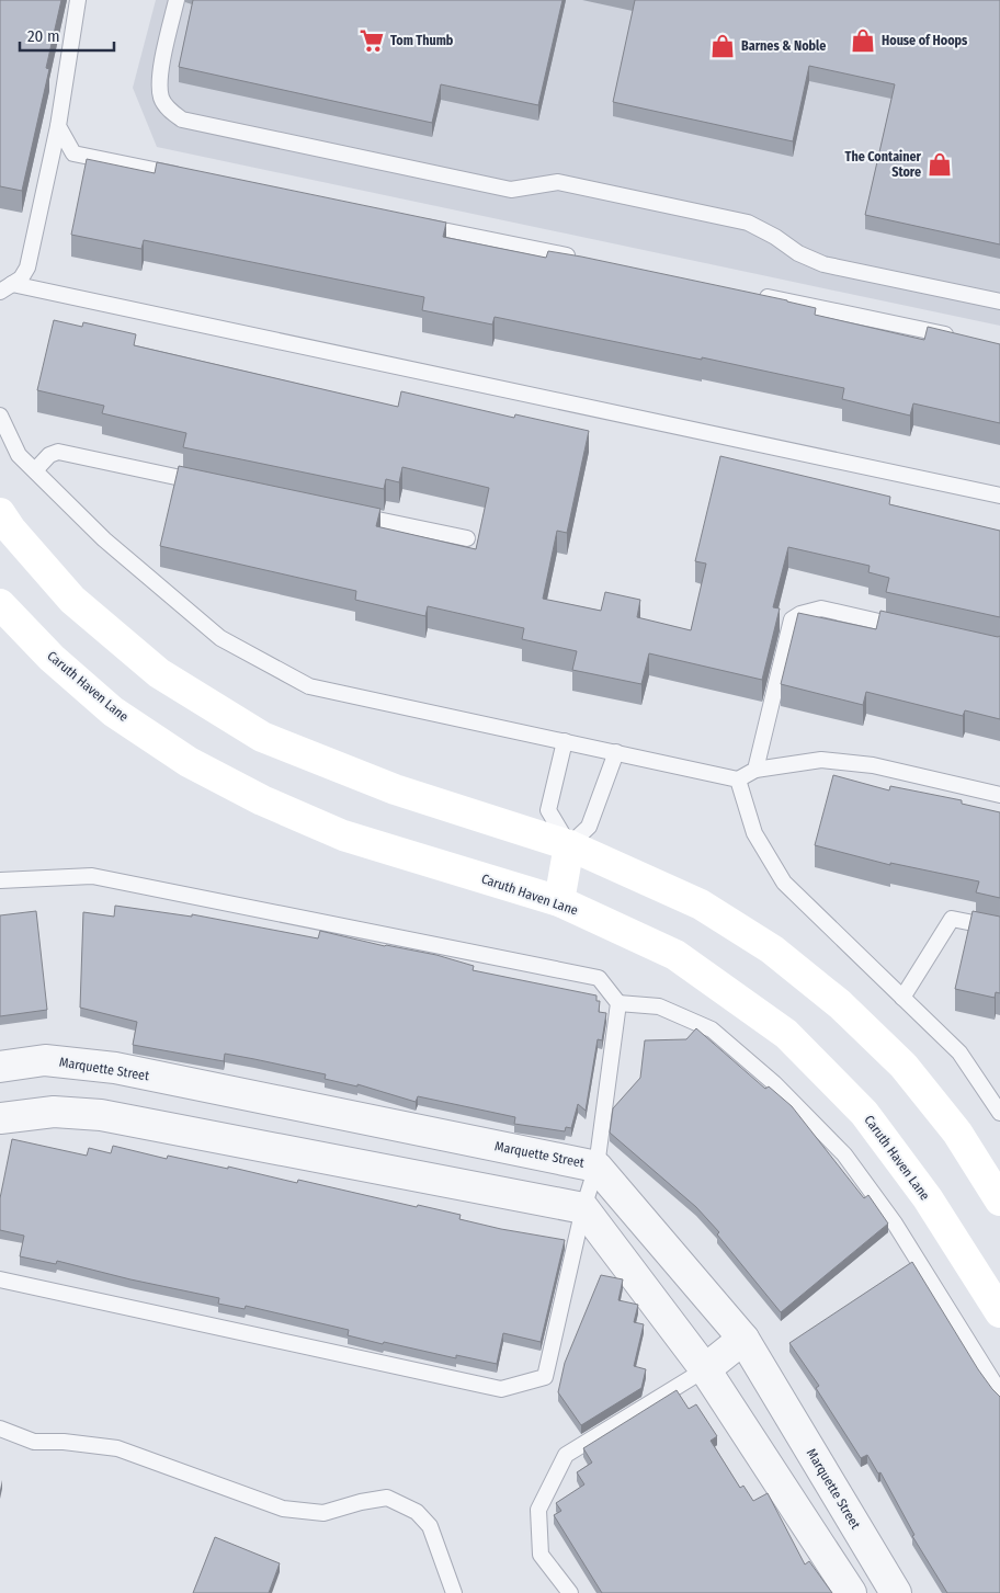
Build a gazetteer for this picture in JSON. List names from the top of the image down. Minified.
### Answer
{"streets":{"main road":["Caruth Haven Lane"],"street":["Marquette Street"]},"places":{"supermarket":["Tom Thumb"],"shop":["House of Hoops","Barnes & Noble","The Container Store"]},"scale_bar":"20 m"}
